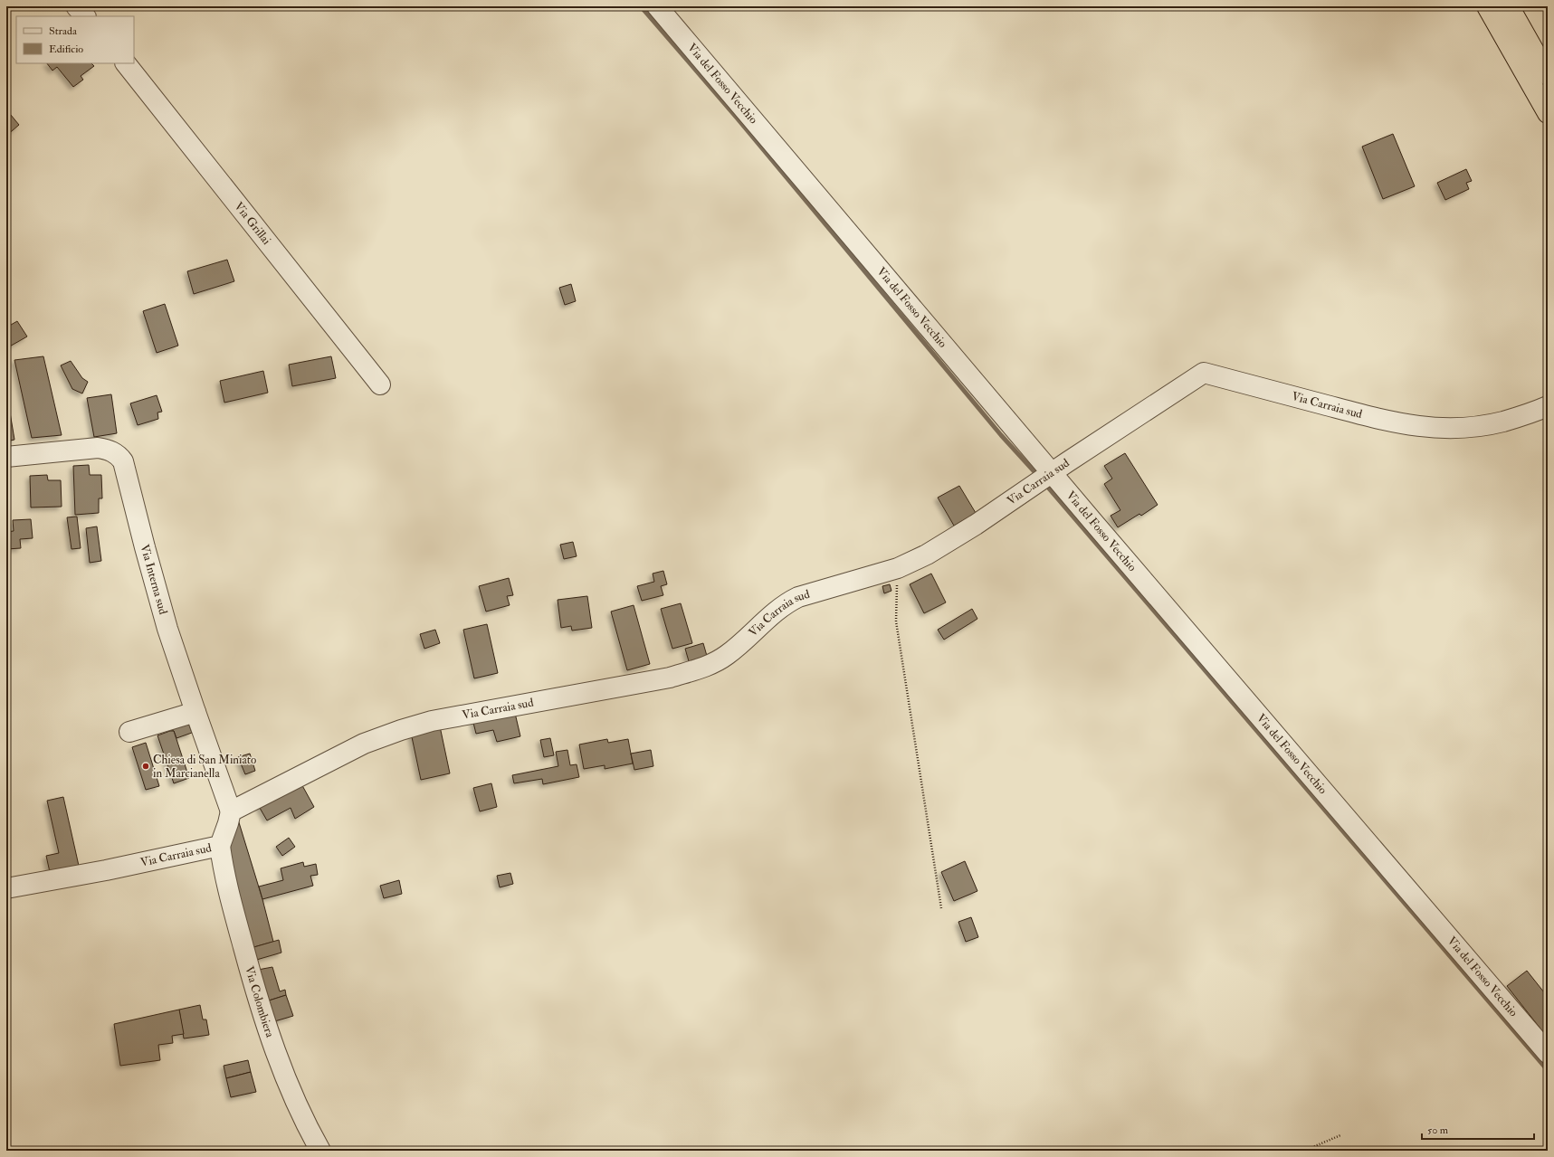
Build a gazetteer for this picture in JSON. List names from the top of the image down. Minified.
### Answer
{"streets":{"street":["Via del Fosso Vecchio","Via Grillai","Via Carraia sud","Via Interna sud","Via Colombiera"]},"crossings":[["Via del Fosso Vecchio","Via Carraia sud"],["Via Carraia sud","Via Interna sud"],["Via Carraia sud","Via Colombiera"]],"places":["Chiesa di San Miniato in Marcianella"],"legend":["Strada","Edificio"],"scale_bar":"50 m"}
